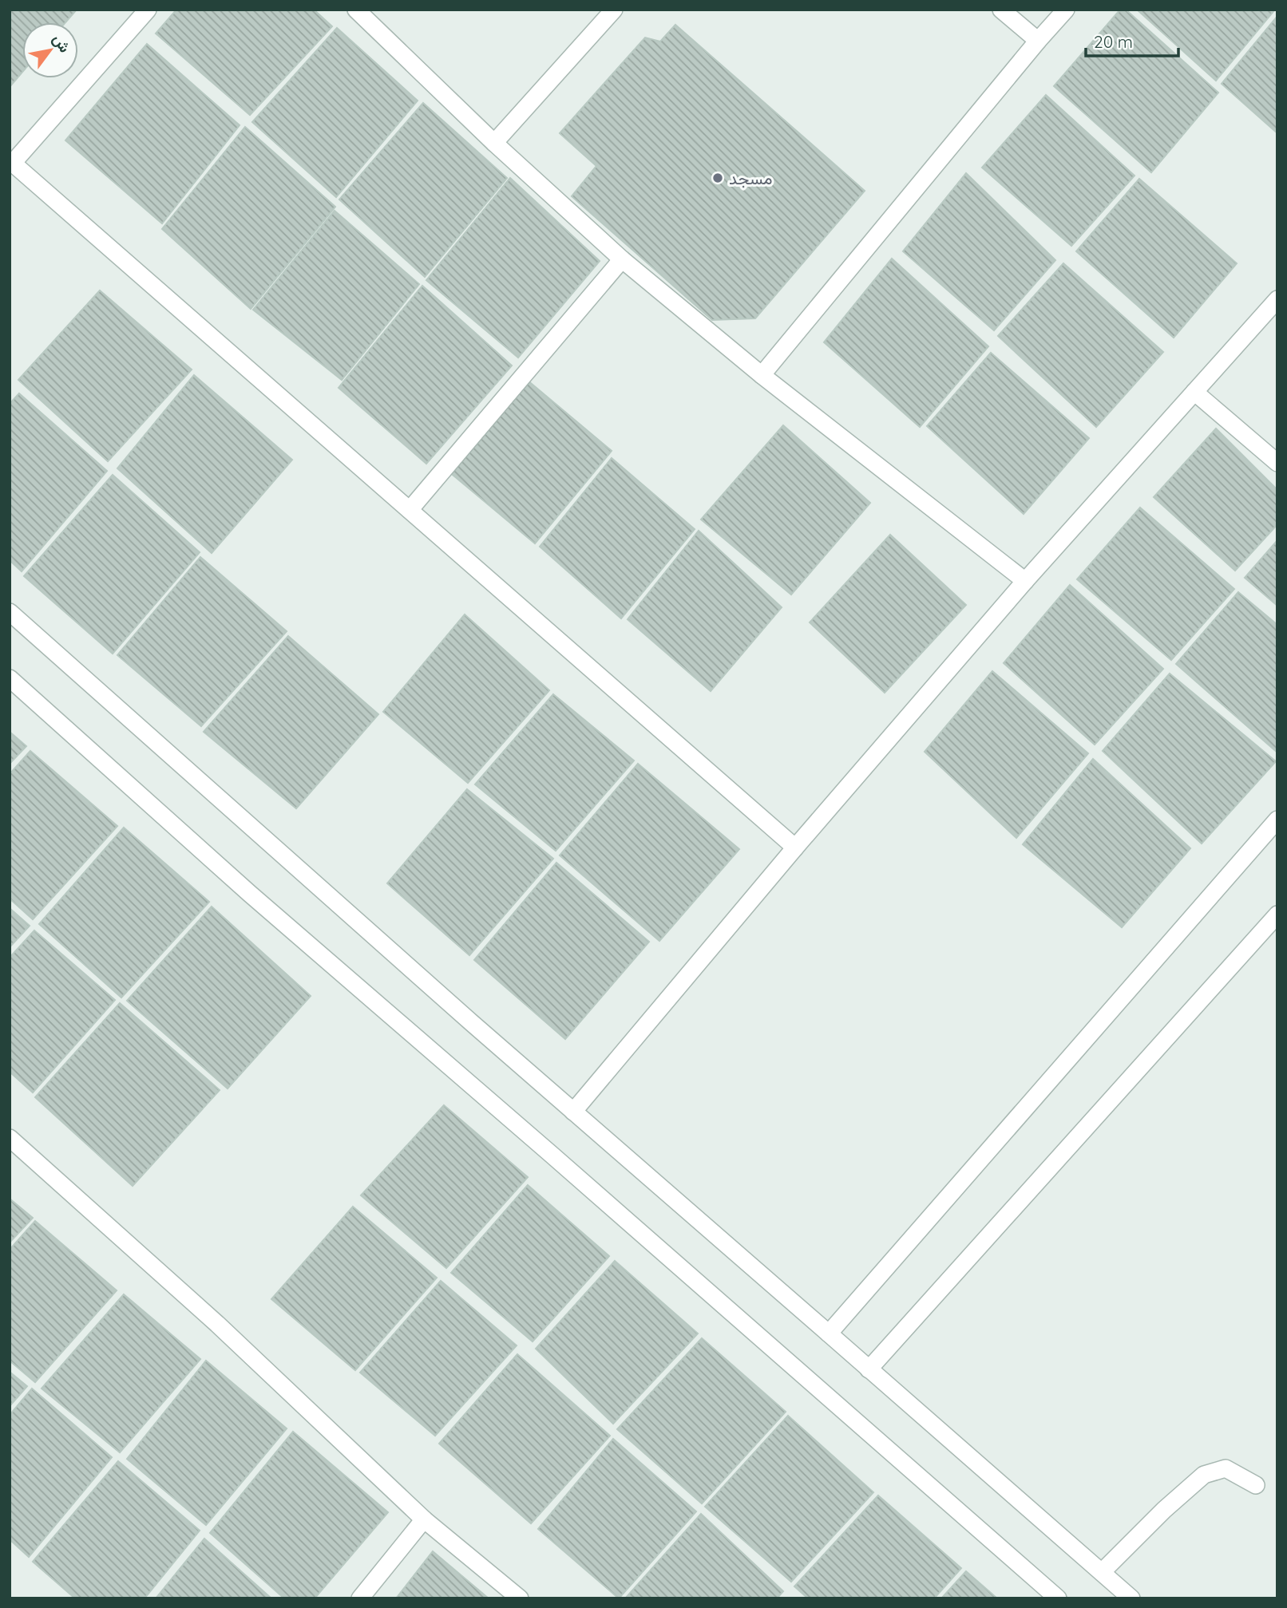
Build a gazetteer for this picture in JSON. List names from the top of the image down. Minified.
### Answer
{"places":["مسجد"],"scale_bar":"20 m","north":"top right"}
